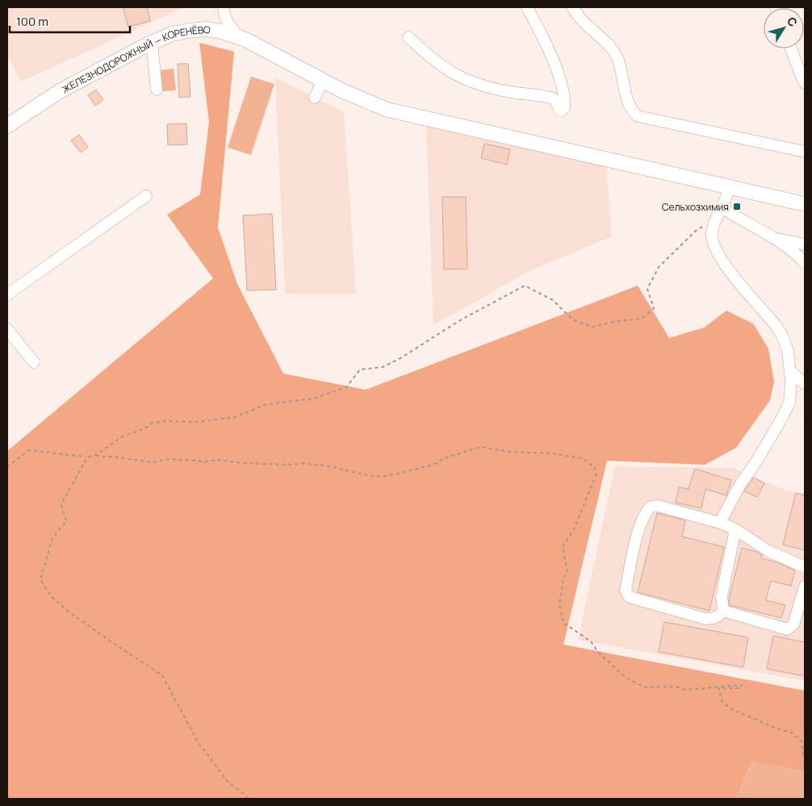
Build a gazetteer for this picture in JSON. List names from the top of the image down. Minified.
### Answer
{"streets":{"main road":["ЖЕЛЕЗНОДОРОЖНЫЙ — КОРЕНЁВО"]},"places":{"transit":["Сельхозхимия"]},"scale_bar":"100 m","north":"top right"}
